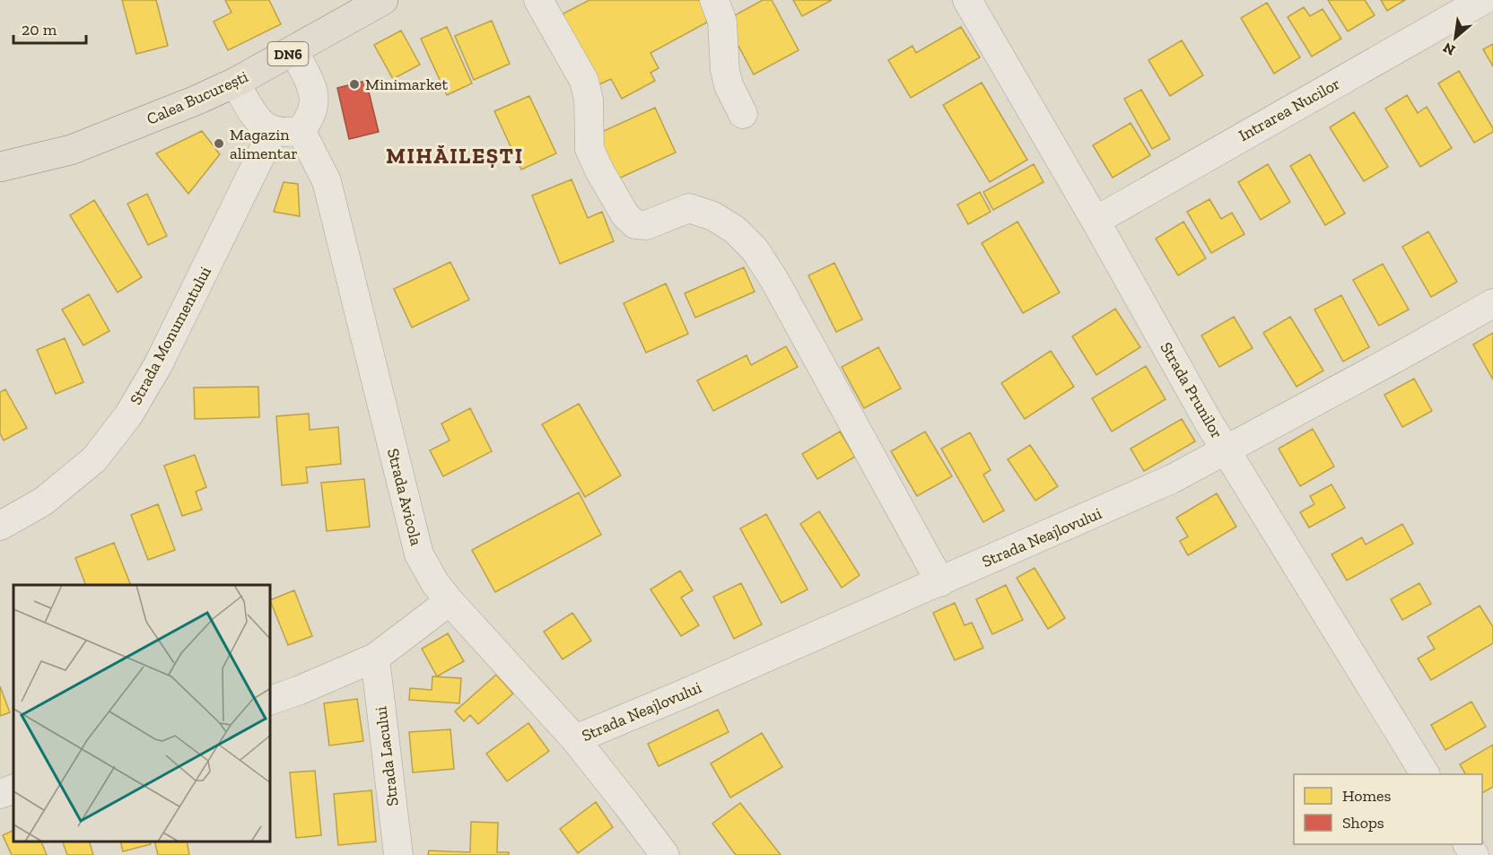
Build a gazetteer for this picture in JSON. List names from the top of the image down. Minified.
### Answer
{"streets":{"main road":["DN6","Calea București"],"street":["Intrarea Nucilor","Strada Monumentului","Strada Prunilor","Strada Avicola","Strada Neajlovului","Strada Lacului"]},"crossings":[["Intrarea Nucilor","Strada Prunilor"],["Strada Prunilor","Strada Neajlovului"],["Strada Avicola","Strada Neajlovului"]],"districts":["MIHĂILEȘTI"],"places":["Minimarket","Magazin alimentar"],"legend":["Homes","Shops"],"scale_bar":"20 m","north":"bottom left"}
